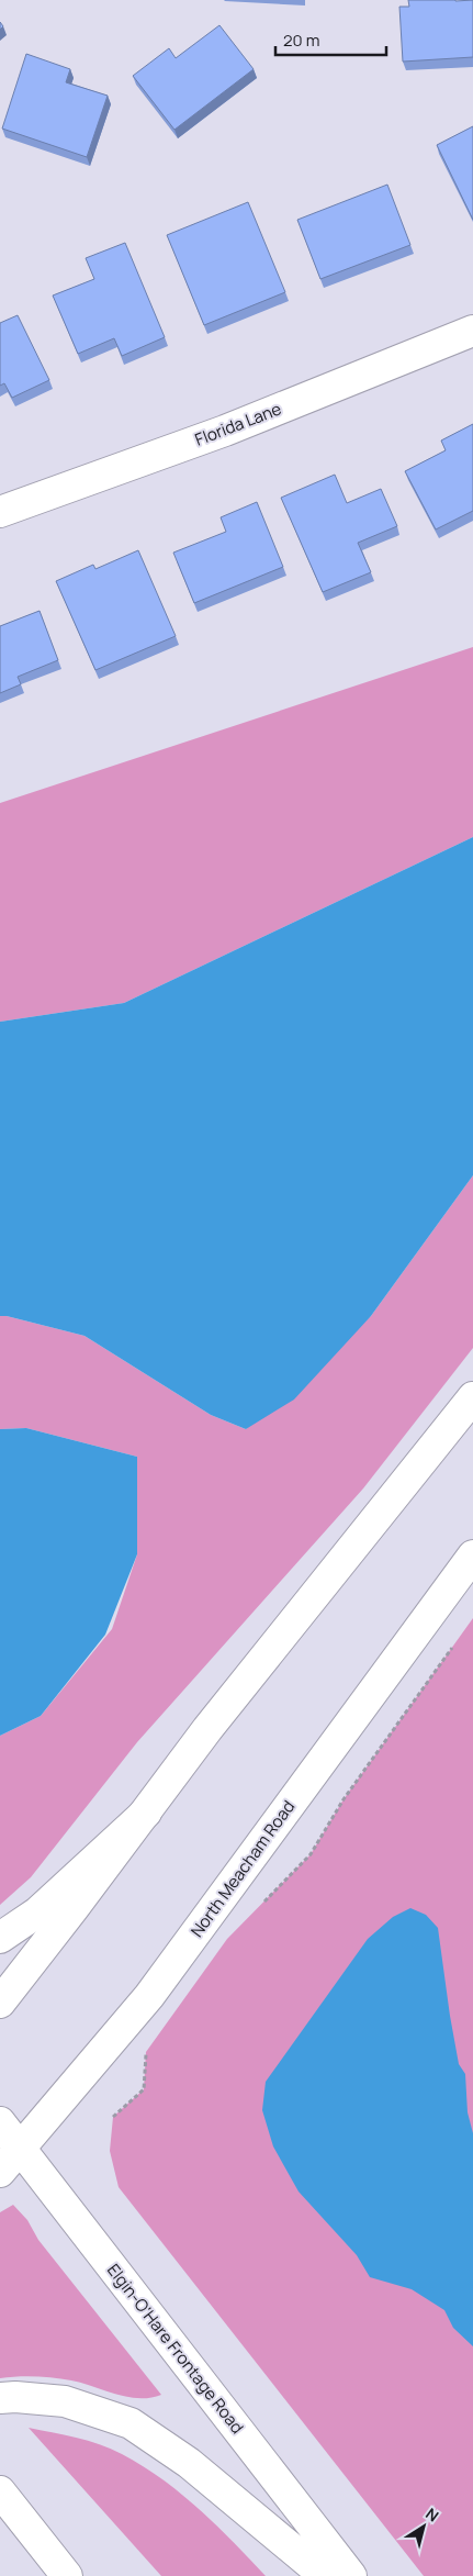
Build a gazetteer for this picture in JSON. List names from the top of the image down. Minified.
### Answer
{"streets":{"main road":["Florida Lane","North Meacham Road","Elgin-O'Hare Frontage Road"]},"crossings":[["North Meacham Road","Elgin-O'Hare Frontage Road"]],"scale_bar":"20 m","north":"top right"}
